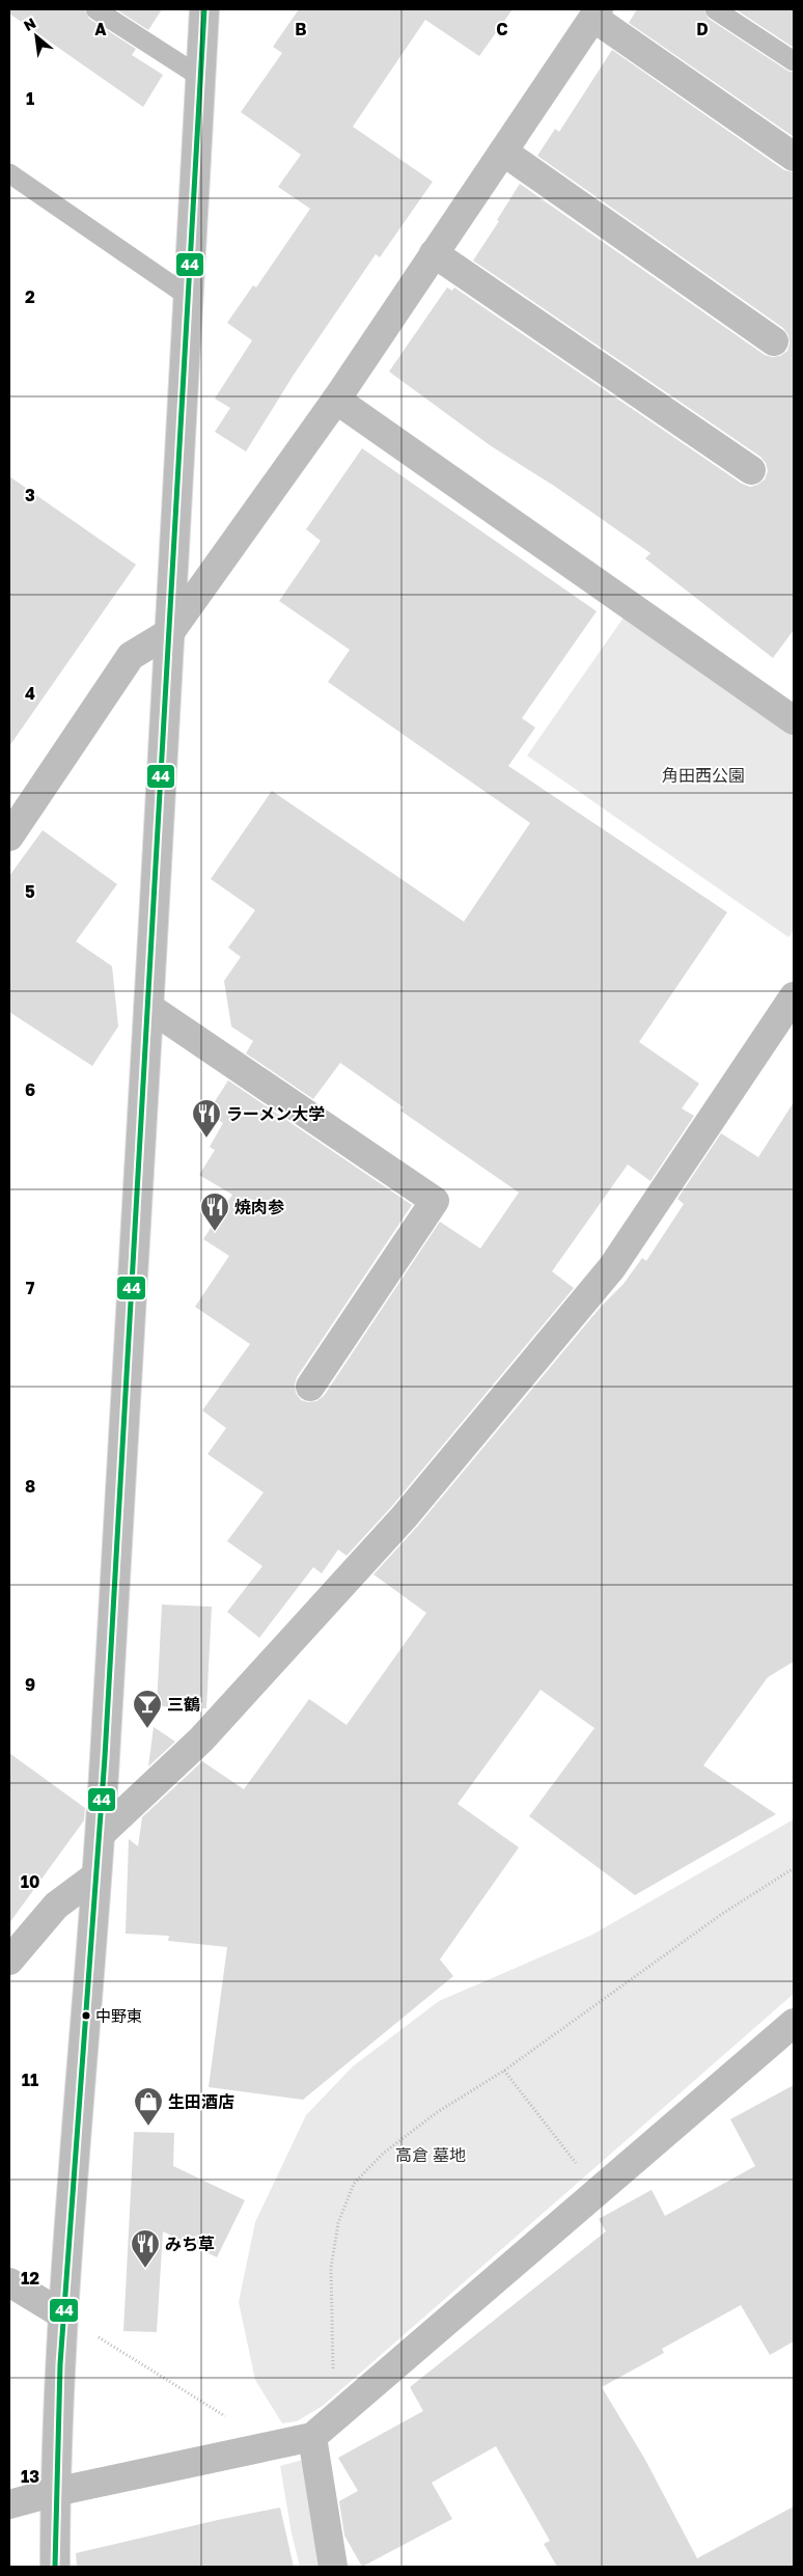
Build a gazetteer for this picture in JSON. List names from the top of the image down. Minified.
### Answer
{"parks":["角田西公園","高倉 墓地"],"places":{"restaurant":["ラーメン大学","焼肉参","みち草"],"bar":["三鶴"],"other":["中野東"],"shop":["生田酒店"]},"lines":["transit line 44"],"north":"top left","grid":{"columns":["A","B","C","D"],"rows":["1","2","3","4","5","6","7","8","9","10","11","12","13"]}}
